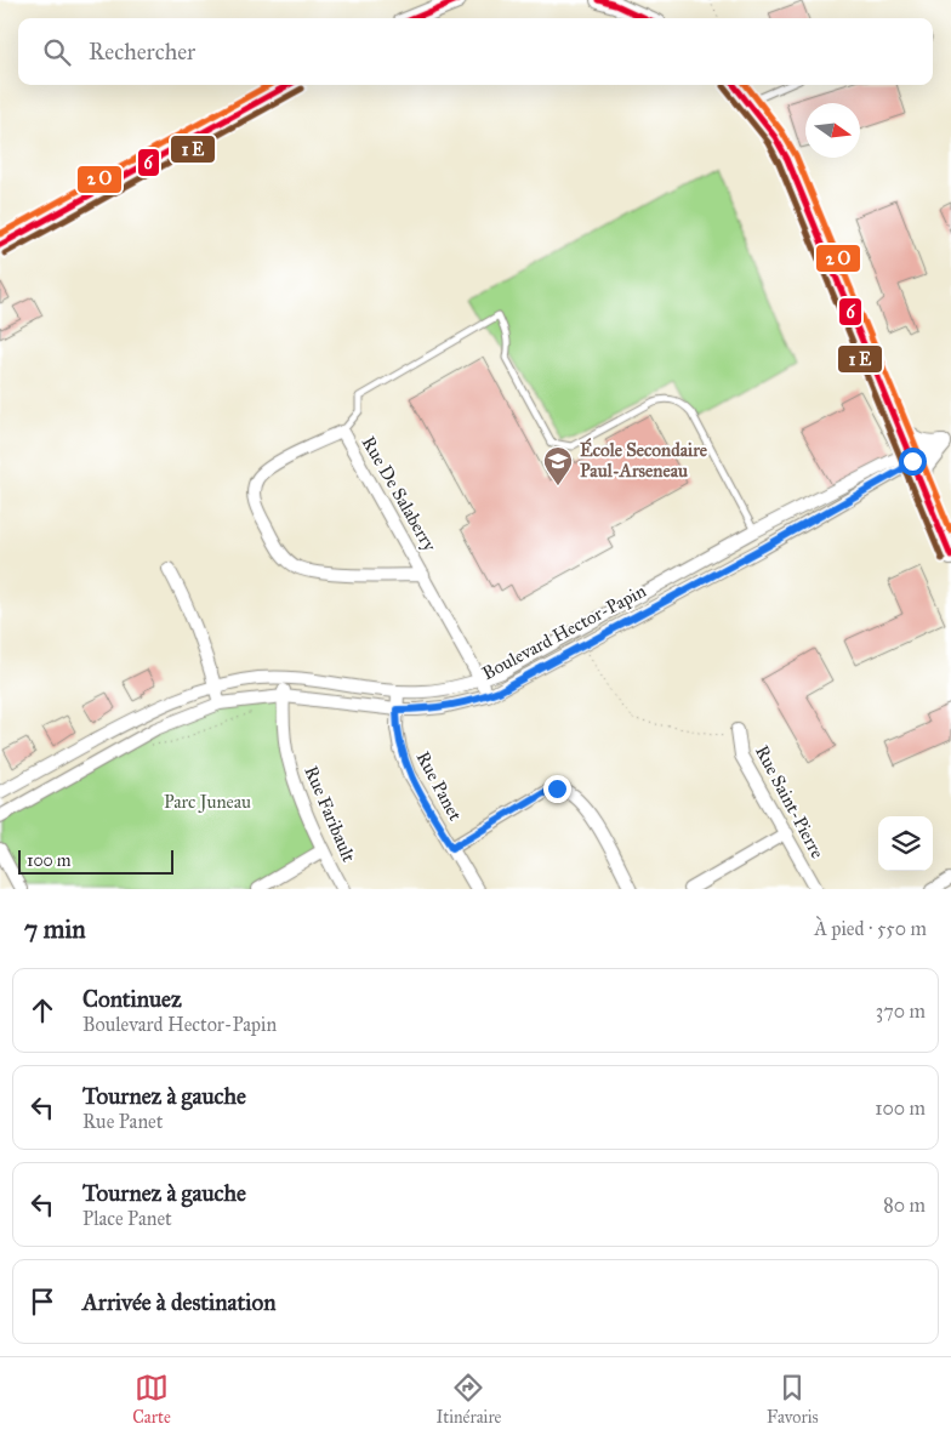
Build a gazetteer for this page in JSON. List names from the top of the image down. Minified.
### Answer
{"streets":{"main road":["Boulevard Hector-Papin"],"street":["Rue De Salaberry","Rue Panet","Rue Saint-Pierre","Rue Faribault"]},"crossings":[["Rue De Salaberry","Boulevard Hector-Papin"],["Boulevard Hector-Papin","Rue Panet"],["Boulevard Hector-Papin","Rue Faribault"]],"parks":["Parc Juneau"],"places":{"school or university":["École Secondaire Paul-Arseneau"]},"lines":["transit line 6"],"scale_bar":"100 m","north":"right","page":{"search":"Rechercher","scale":"100 m","heading":["7 min","À pied · 550 m"],"list":[["Continuez","Boulevard Hector-Papin","370 m"],["Tournez à gauche","Rue Panet","100 m"],["Tournez à gauche","Place Panet","80 m"],"Arrivée à destination"],"nav":["Carte","Itinéraire","Favoris"]}}
